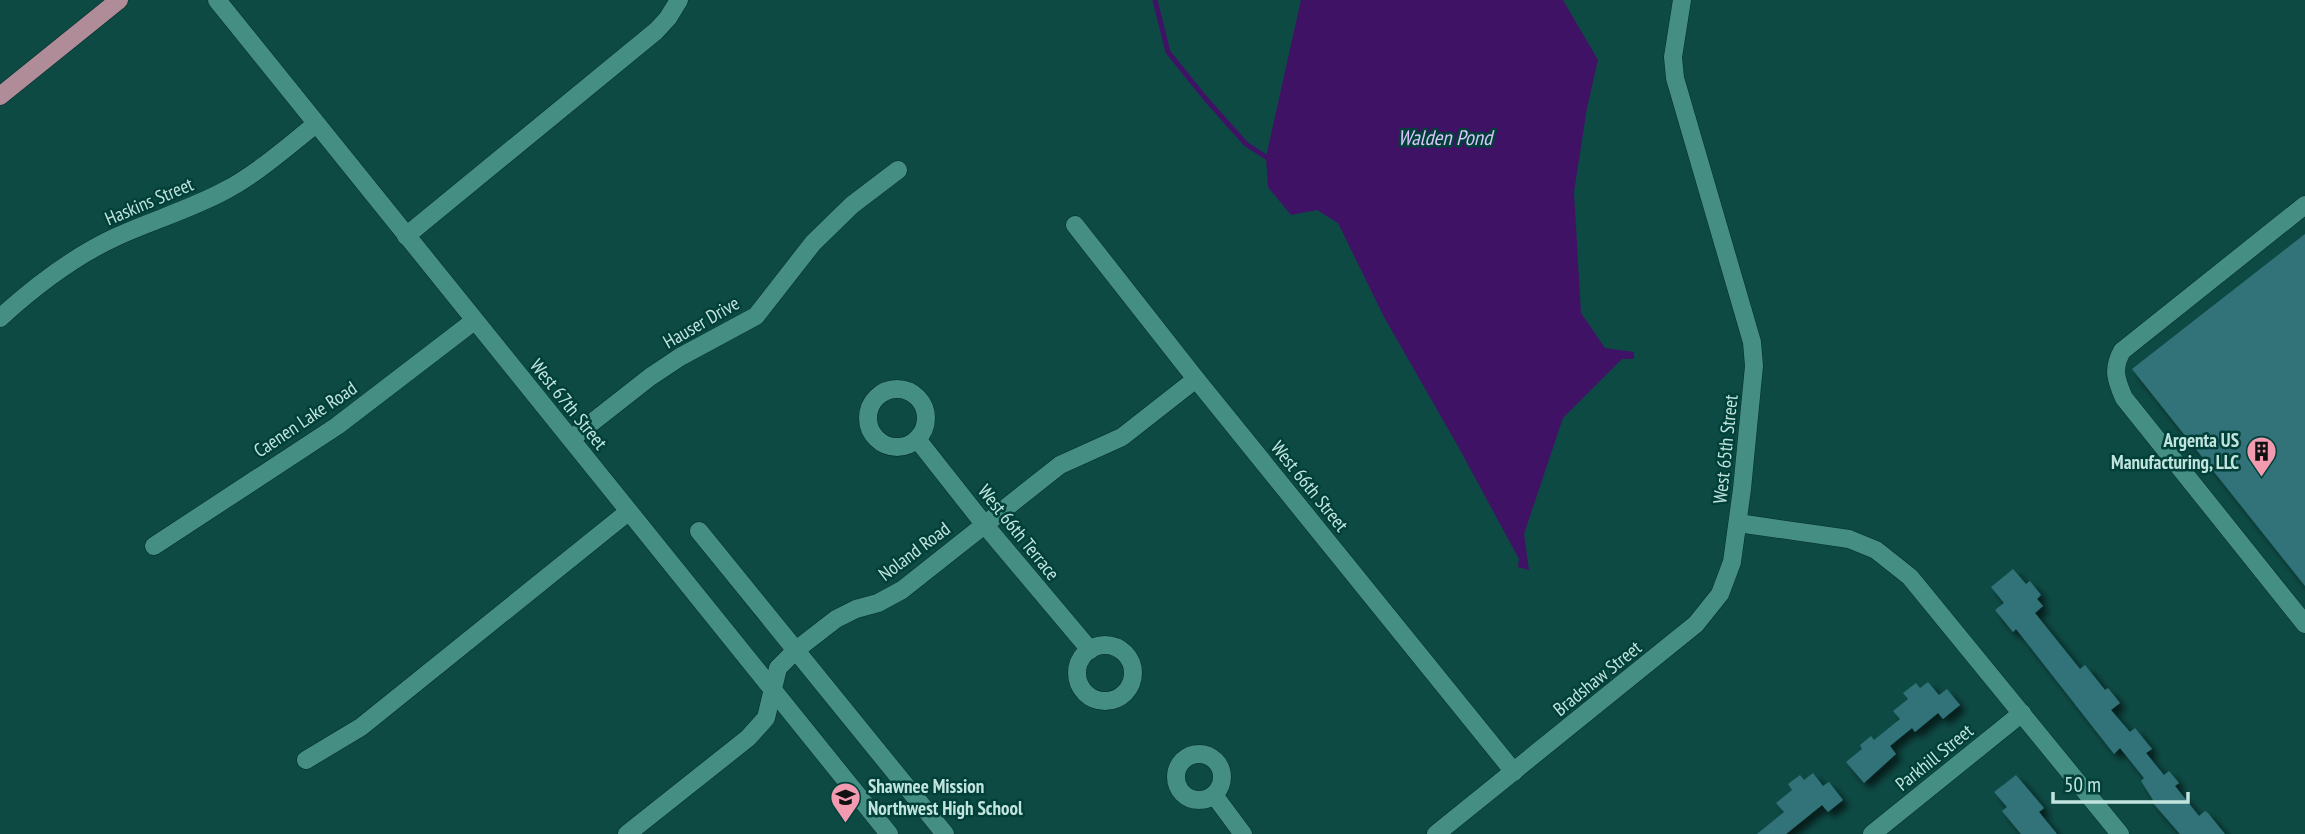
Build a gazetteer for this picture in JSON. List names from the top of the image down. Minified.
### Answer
{"streets":{"street":["Haskins Street","Hauser Drive","West 67th Street","Caenen Lake Road","West 65th Street","West 66th Street","West 66th Terrace","Noland Road","Bradshaw Street","Parkhill Street"]},"crossings":[["Haskins Street","West 67th Street"],["Hauser Drive","West 67th Street"],["West 67th Street","Caenen Lake Road"],["West 67th Street","Noland Road"],["West 65th Street","Bradshaw Street"],["West 65th Street","Parkhill Street"],["West 66th Street","Noland Road"],["West 66th Street","Bradshaw Street"],["West 66th Terrace","Noland Road"]],"water":["Walden Pond"],"places":{"building":["Argenta US Manufacturing, LLC"],"school or university":["Shawnee Mission Northwest High School"]},"scale_bar":"50 m"}
